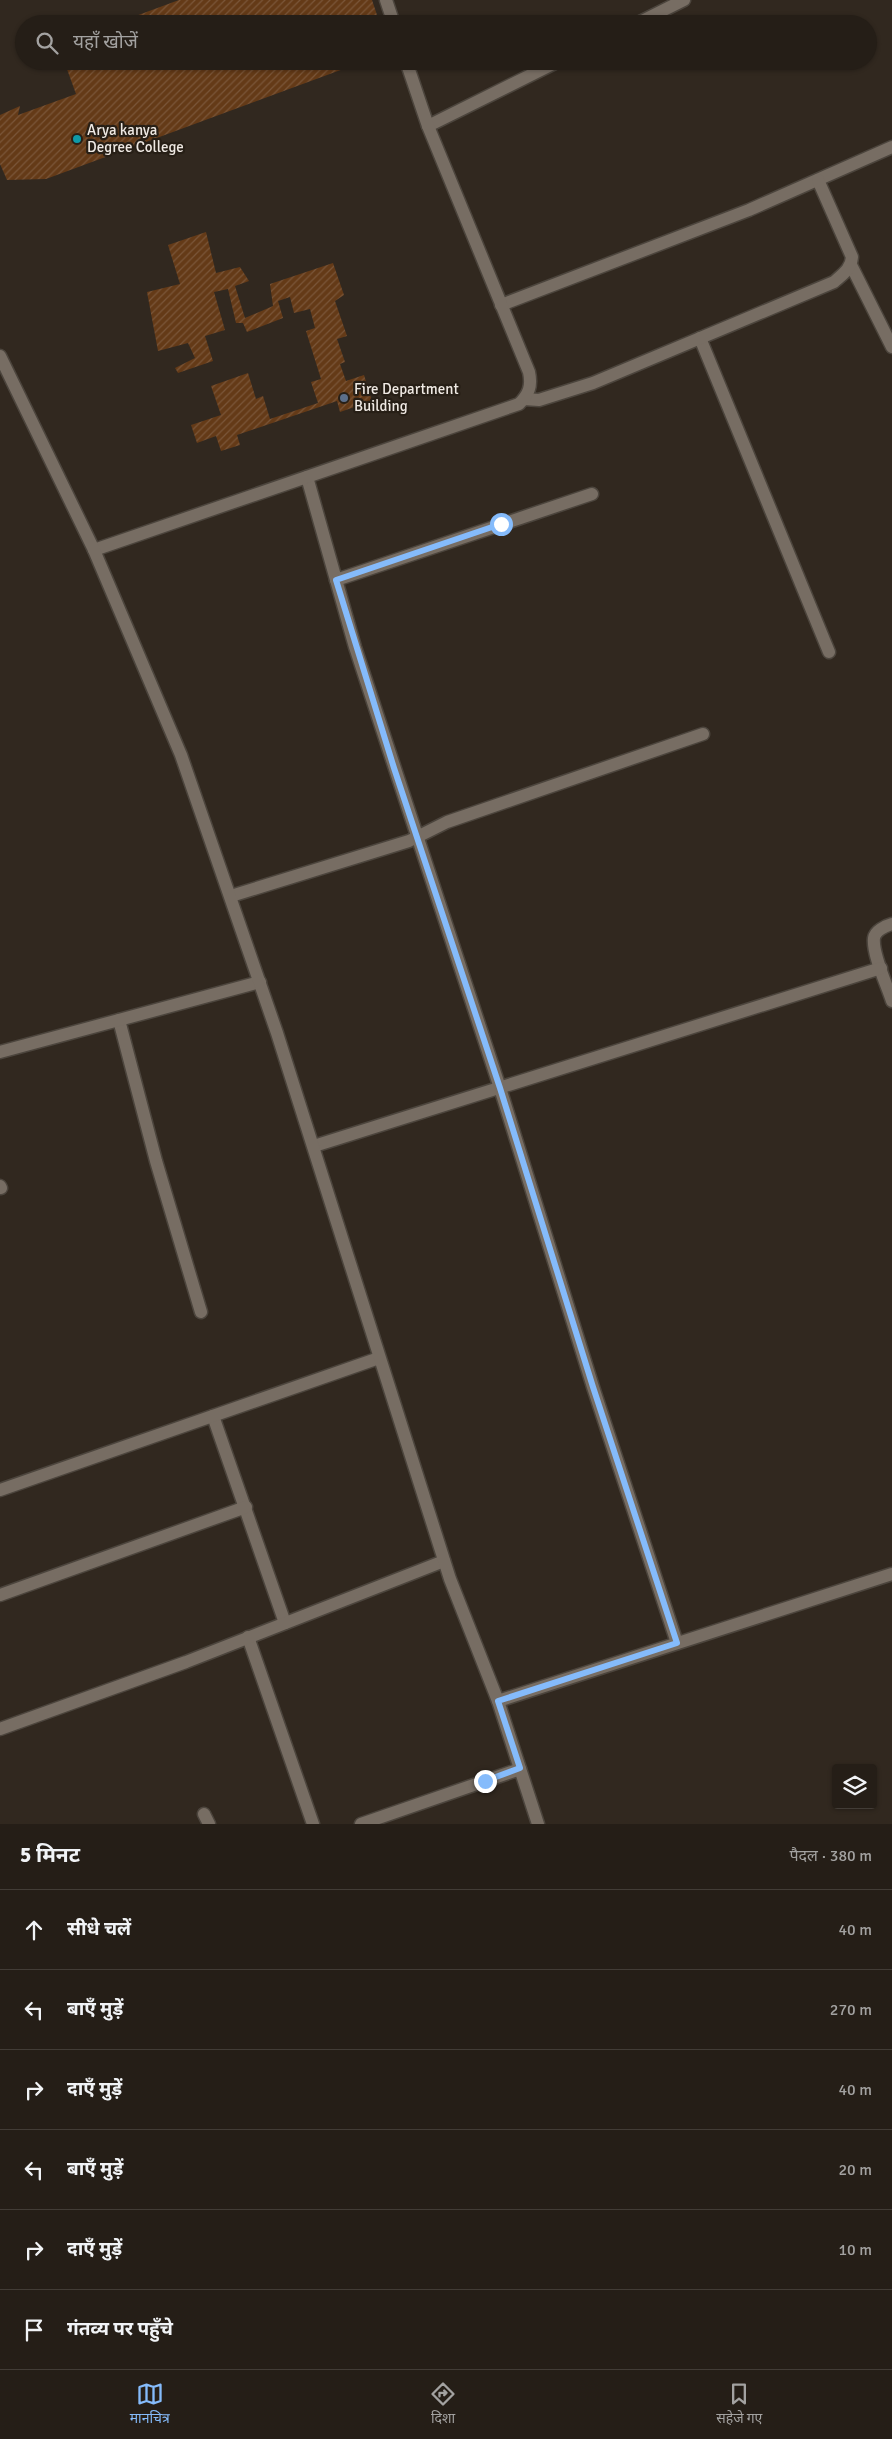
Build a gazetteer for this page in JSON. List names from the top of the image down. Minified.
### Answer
{"places":["Arya kanya Degree College","Fire Department Building"],"page":{"search":"यहाँ खोजें","heading":["5 मिनट","पैदल · 380 m"],"list":[["सीधे चलें","40 m"],["बाएँ मुड़ें","270 m"],["दाएँ मुड़ें","40 m"],["बाएँ मुड़ें","20 m"],["दाएँ मुड़ें","10 m"],"गंतव्य पर पहुँचे"],"nav":["मानचित्र","दिशा","सहेजे गए"]}}
